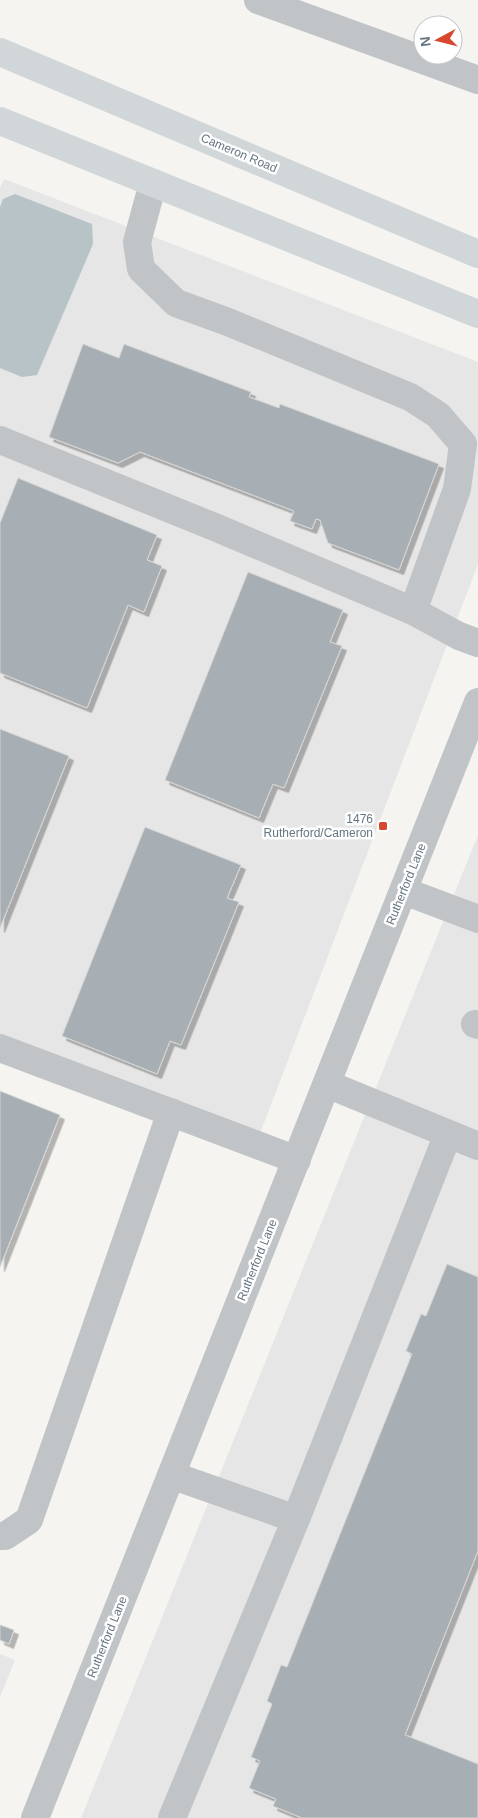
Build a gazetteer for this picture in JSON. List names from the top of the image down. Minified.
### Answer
{"streets":{"main road":["Cameron Road"],"street":["Rutherford Lane"]},"places":{"transit":["1476 Rutherford/Cameron"]},"north":"left"}
